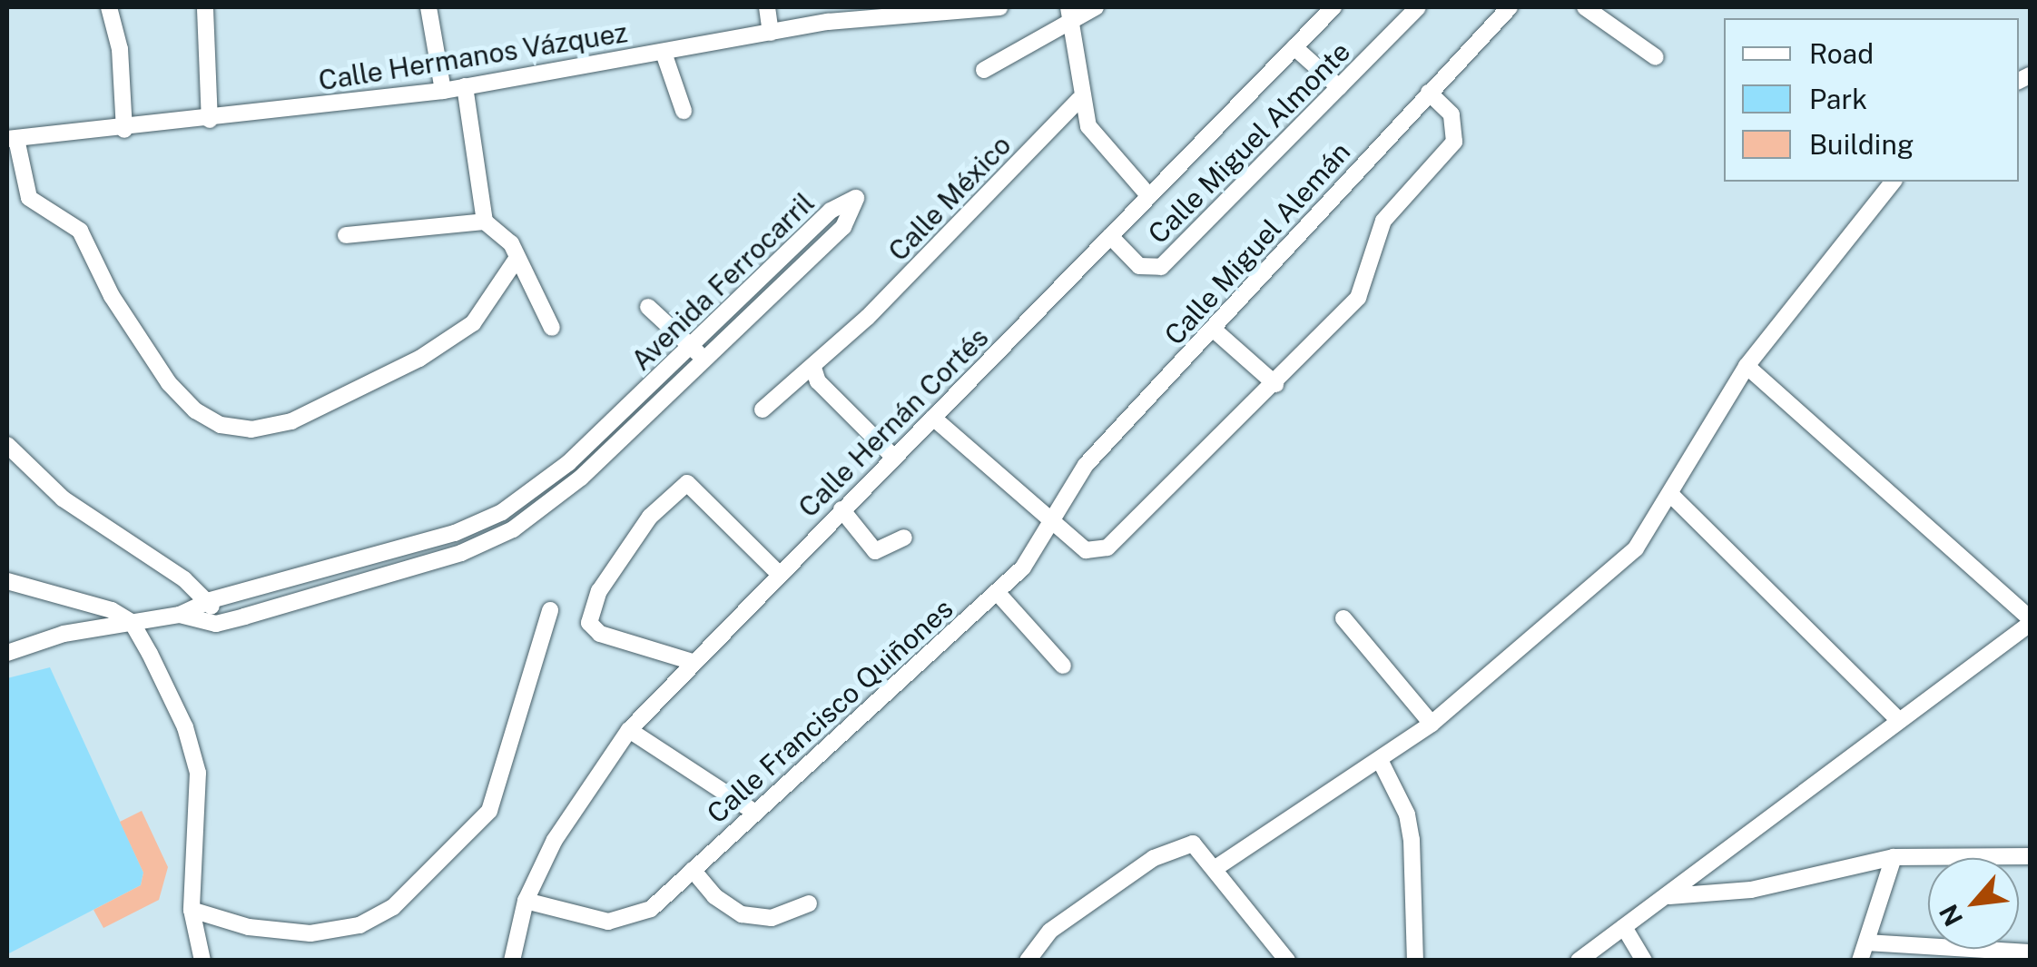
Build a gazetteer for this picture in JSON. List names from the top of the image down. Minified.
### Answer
{"streets":{"street":["Calle Hermanos Vázquez","Calle Miguel Almonte","Calle México","Calle Miguel Alemán","Avenida Ferrocarril","Calle Hernán Cortés","Calle Francisco Quiñones"]},"crossings":[["Calle Miguel Almonte","Calle Hernán Cortés"],["Calle Miguel Alemán","Calle Francisco Quiñones"],["Calle Hernán Cortés","Calle Francisco Quiñones"]],"legend":["Road","Park","Building"],"north":"bottom left"}
